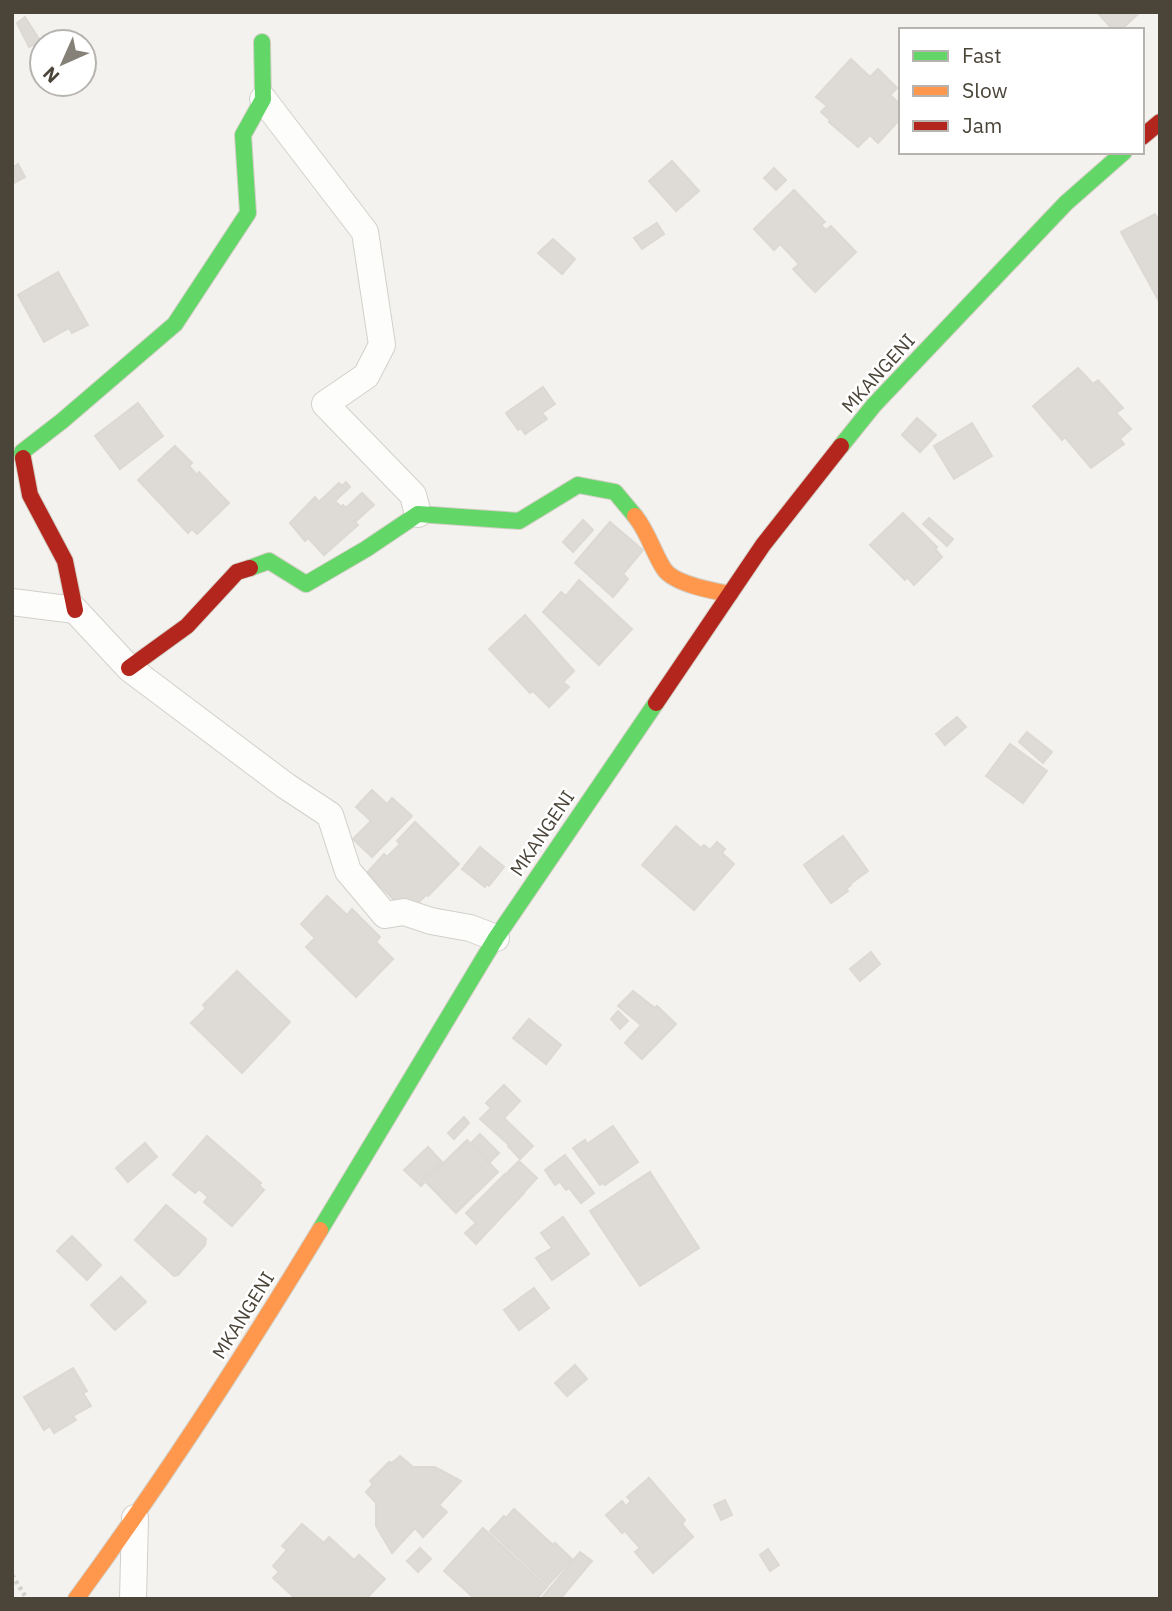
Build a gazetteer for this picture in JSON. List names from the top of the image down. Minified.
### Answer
{"streets":{"street":["MKANGENI"]},"legend":["Fast","Slow","Jam"],"north":"bottom left"}
